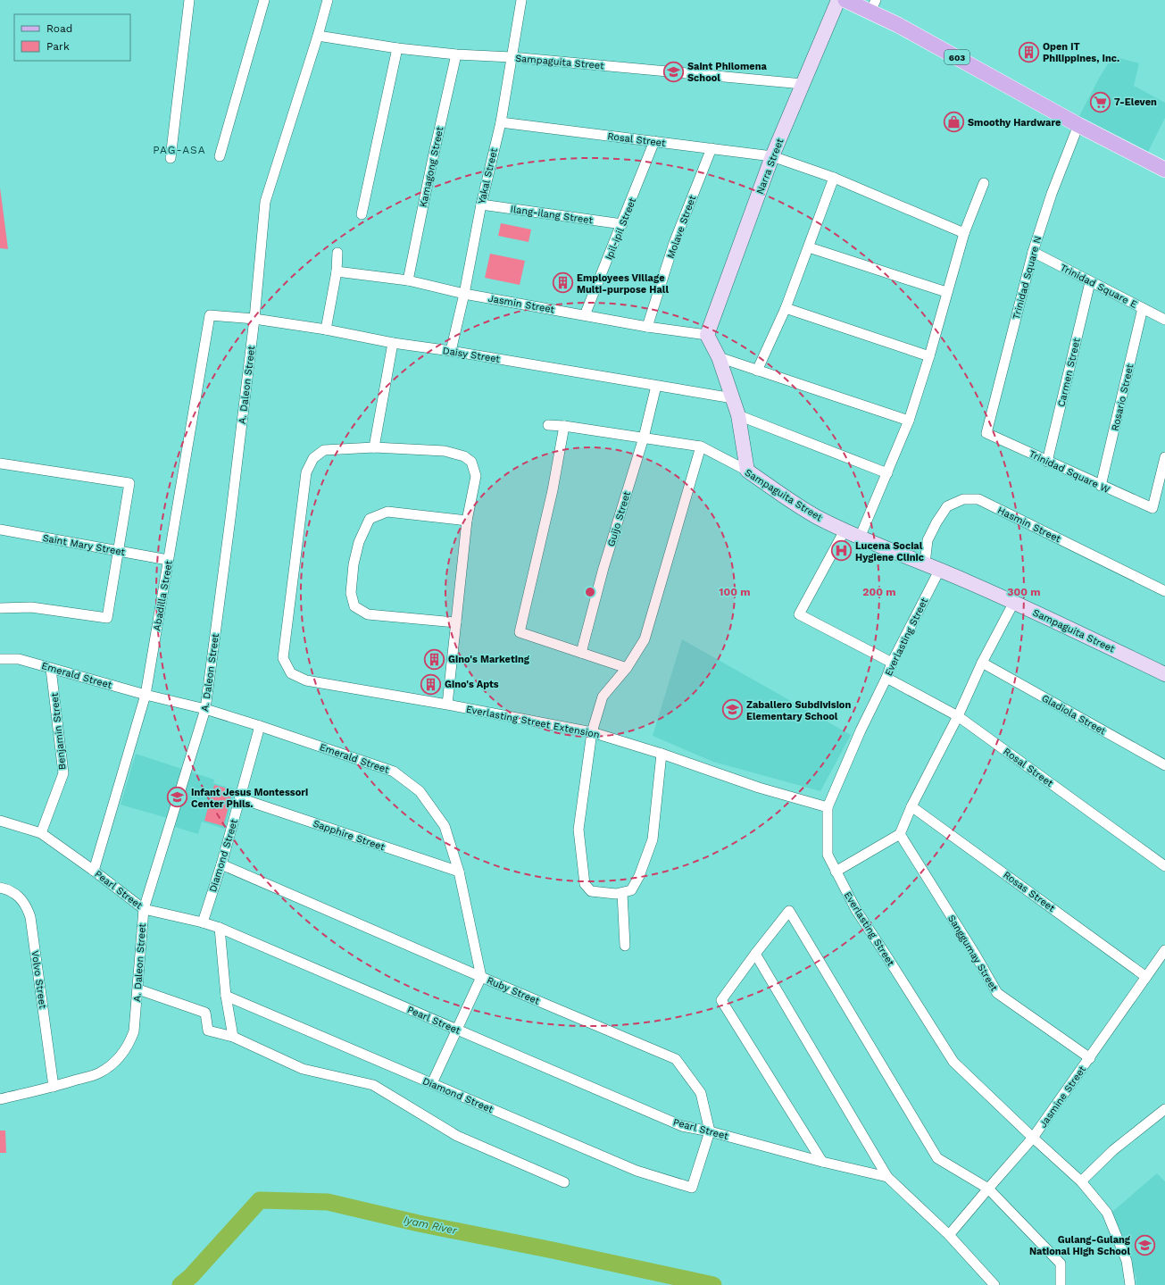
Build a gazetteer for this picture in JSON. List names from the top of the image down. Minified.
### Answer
{"streets":{"main road":["603"],"street":["Sampaguita Street","Rosal Street","Narra Street","Kamagong Street","Yakal Street","Ilang-ilang Street","Molave Street","Ipil-ipil Street","Trinidad Square N","Trinidad Square E","Jasmin Street","Daisy Street","Carmen Street","A. Daleon Street","Rosario Street","Trinidad Square W","Guijo Street","Hasmin Street","Saint Mary Street","Abadilla Street","Everlasting Street","Emerald Street","Gladiola Street","Everlasting Street Extension","Benjamin Street","Sapphire Street","Diamond Street","Pearl Street","Rosas Street","Sanggumay Street","Volvo Street","Ruby Street","Jasmine Street"]},"crossings":[["603","Trinidad Square N"],["Sampaguita Street","Narra Street"],["Sampaguita Street","Kamagong Street"],["Sampaguita Street","Yakal Street"],["Sampaguita Street","A. Daleon Street"],["Sampaguita Street","Guijo Street"],["Sampaguita Street","Hasmin Street"],["Sampaguita Street","Everlasting Street"],["Rosal Street","Narra Street"],["Rosal Street","Yakal Street"],["Rosal Street","Molave Street"],["Rosal Street","Ipil-ipil Street"],["Rosal Street","Everlasting Street"],["Narra Street","Jasmin Street"],["Kamagong Street","Jasmin Street"],["Yakal Street","Ilang-ilang Street"],["Yakal Street","Jasmin Street"],["Yakal Street","Daisy Street"],["Ilang-ilang Street","Ipil-ipil Street"],["Molave Street","Jasmin Street"],["Ipil-ipil Street","Jasmin Street"],["Trinidad Square N","Trinidad Square E"],["Trinidad Square N","Trinidad Square W"],["Trinidad Square E","Carmen Street"],["Trinidad Square E","Rosario Street"],["Daisy Street","A. Daleon Street"],["Daisy Street","Guijo Street"],["Daisy Street","Abadilla Street"],["Carmen Street","Trinidad Square W"],["A. Daleon Street","Emerald Street"],["A. Daleon Street","Pearl Street"],["A. Daleon Street","Volvo Street"],["Rosario Street","Trinidad Square W"],["Saint Mary Street","Abadilla Street"],["Abadilla Street","Emerald Street"],["Abadilla Street","Pearl Street"],["Everlasting Street","Everlasting Street Extension"],["Everlasting Street","Jasmine Street"],["Emerald Street","Benjamin Street"],["Emerald Street","Sapphire Street"],["Emerald Street","Diamond Street"],["Emerald Street","Ruby Street"],["Benjamin Street","Pearl Street"],["Sapphire Street","Diamond Street"],["Diamond Street","Pearl Street"],["Diamond Street","Ruby Street"],["Pearl Street","Ruby Street"],["Rosas Street","Jasmine Street"],["Sanggumay Street","Jasmine Street"]],"districts":["PAG-ASA"],"water":["Iyam River"],"places":{"building":["Open iT Philippines, Inc.","Employees Village Multi-purpose Hall","Gino's Marketing","Gino's Apts"],"school or university":["Saint Philomena School","Zaballero Subdivision Elementary School","Infant Jesus Montessori Center Phils.","Gulang-Gulang National High School"],"supermarket":["7-Eleven"],"shop":["Smoothy Hardware"],"hospital":["Lucena Social Hygiene Clinic"]},"legend":["Road","Park"],"rings":["100 m","200 m","300 m"]}
